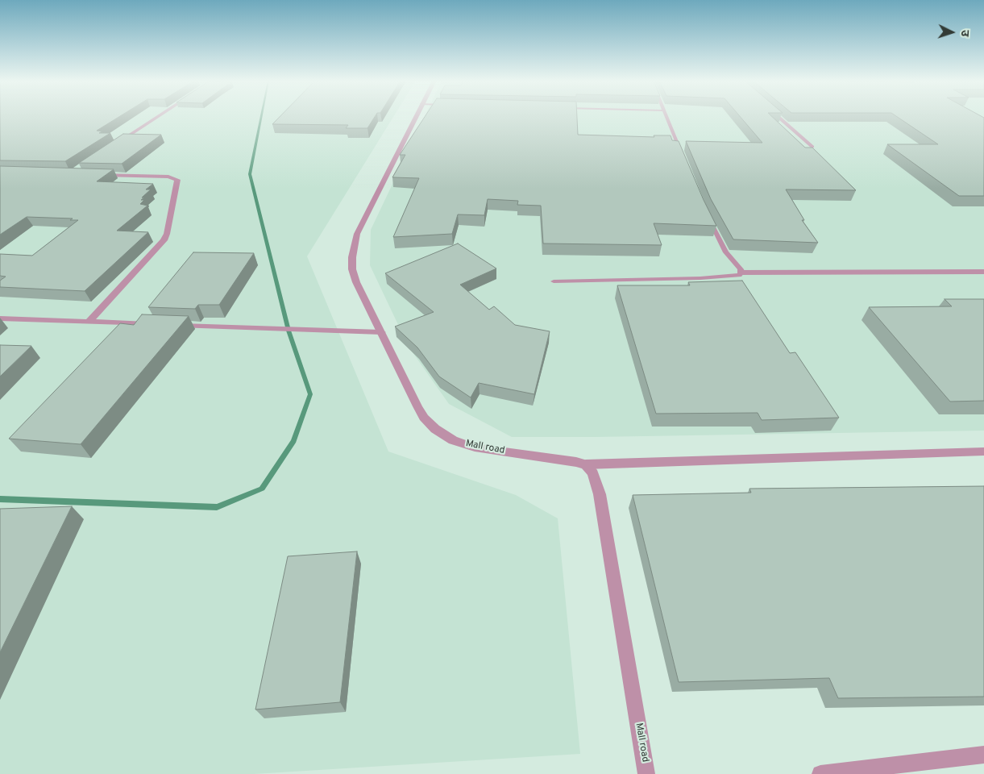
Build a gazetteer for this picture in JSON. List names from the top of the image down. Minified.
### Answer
{"streets":{"street":["Mall road"]},"north":"right"}
